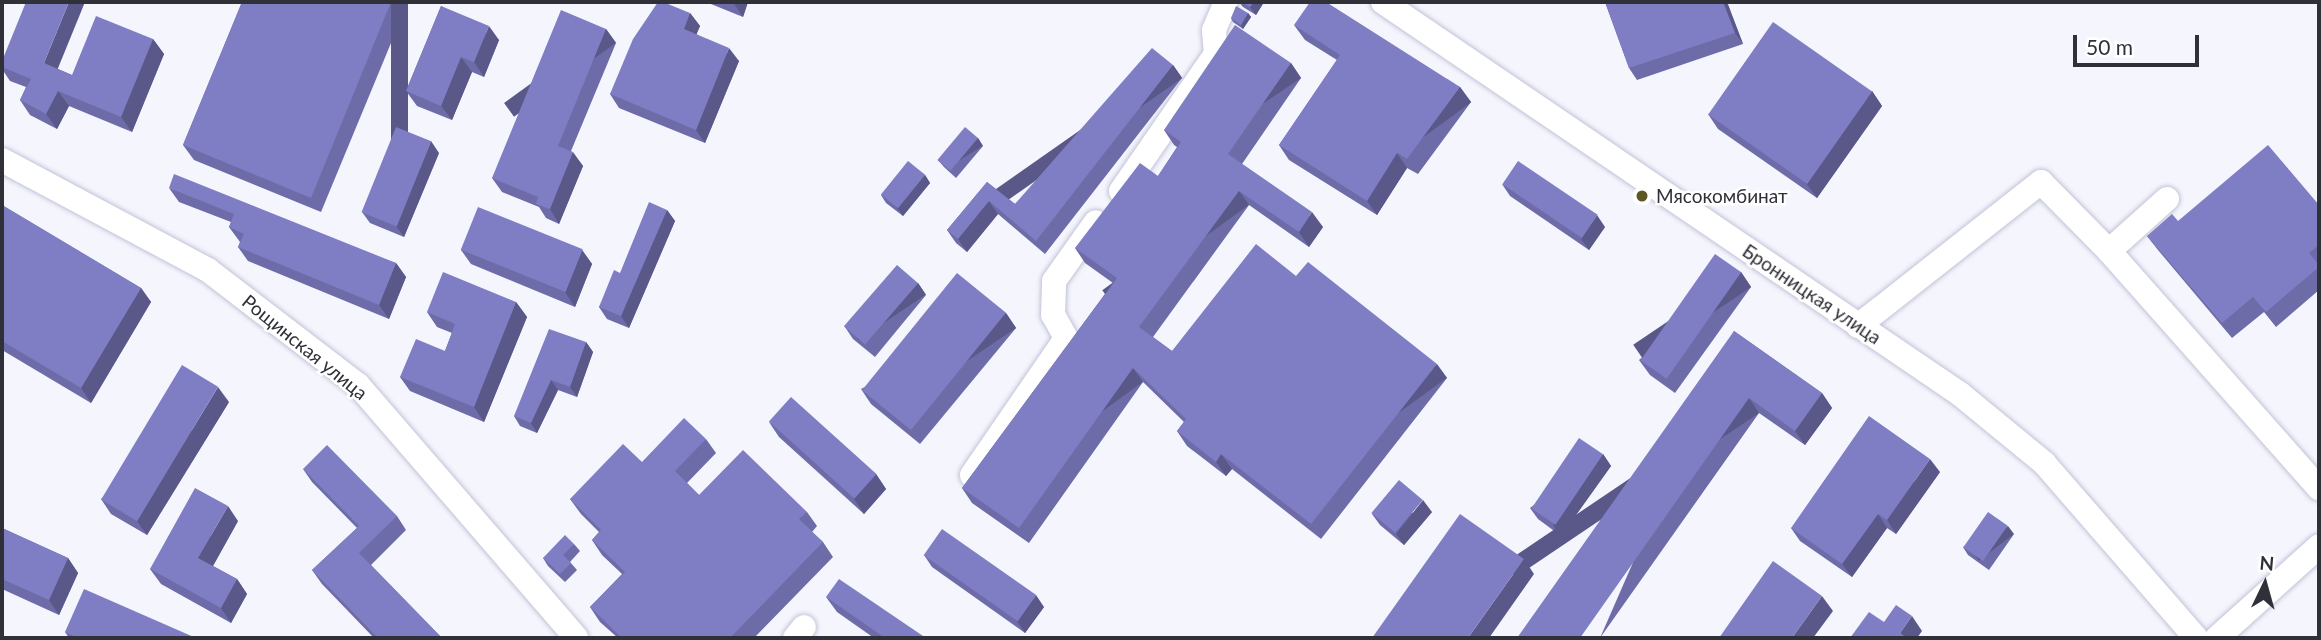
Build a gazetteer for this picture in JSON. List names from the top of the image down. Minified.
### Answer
{"streets":{"street":["Бронницкая улица","Рощинская улица"]},"places":["Мясокомбинат"],"scale_bar":"50 m","north":"top"}
